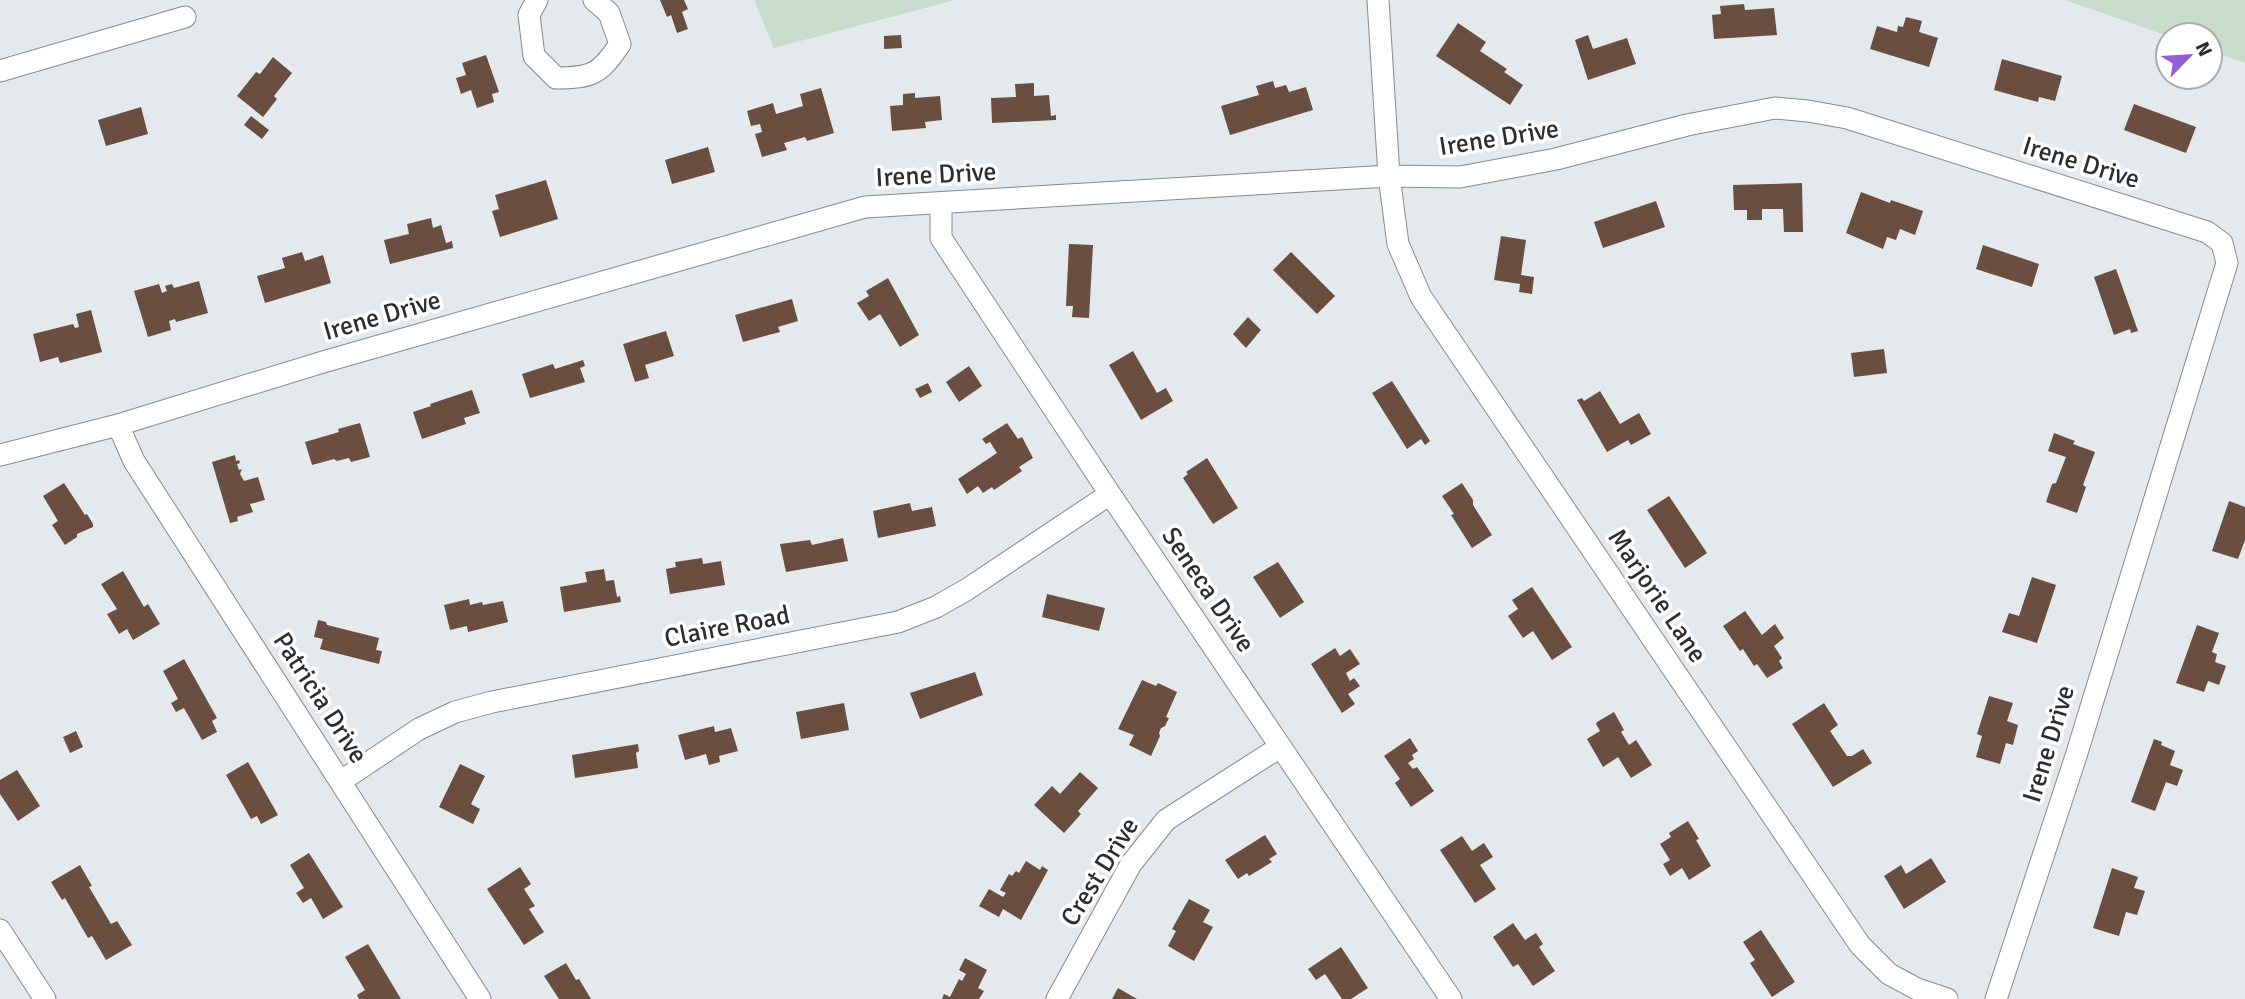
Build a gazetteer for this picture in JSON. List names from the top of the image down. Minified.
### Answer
{"streets":{"street":["Irene Drive","Seneca Drive","Marjorie Lane","Claire Road","Patricia Drive","Crest Drive"]},"crossings":[["Irene Drive","Seneca Drive"],["Irene Drive","Marjorie Lane"],["Irene Drive","Patricia Drive"],["Seneca Drive","Claire Road"],["Seneca Drive","Crest Drive"],["Claire Road","Patricia Drive"]],"north":"top right"}
